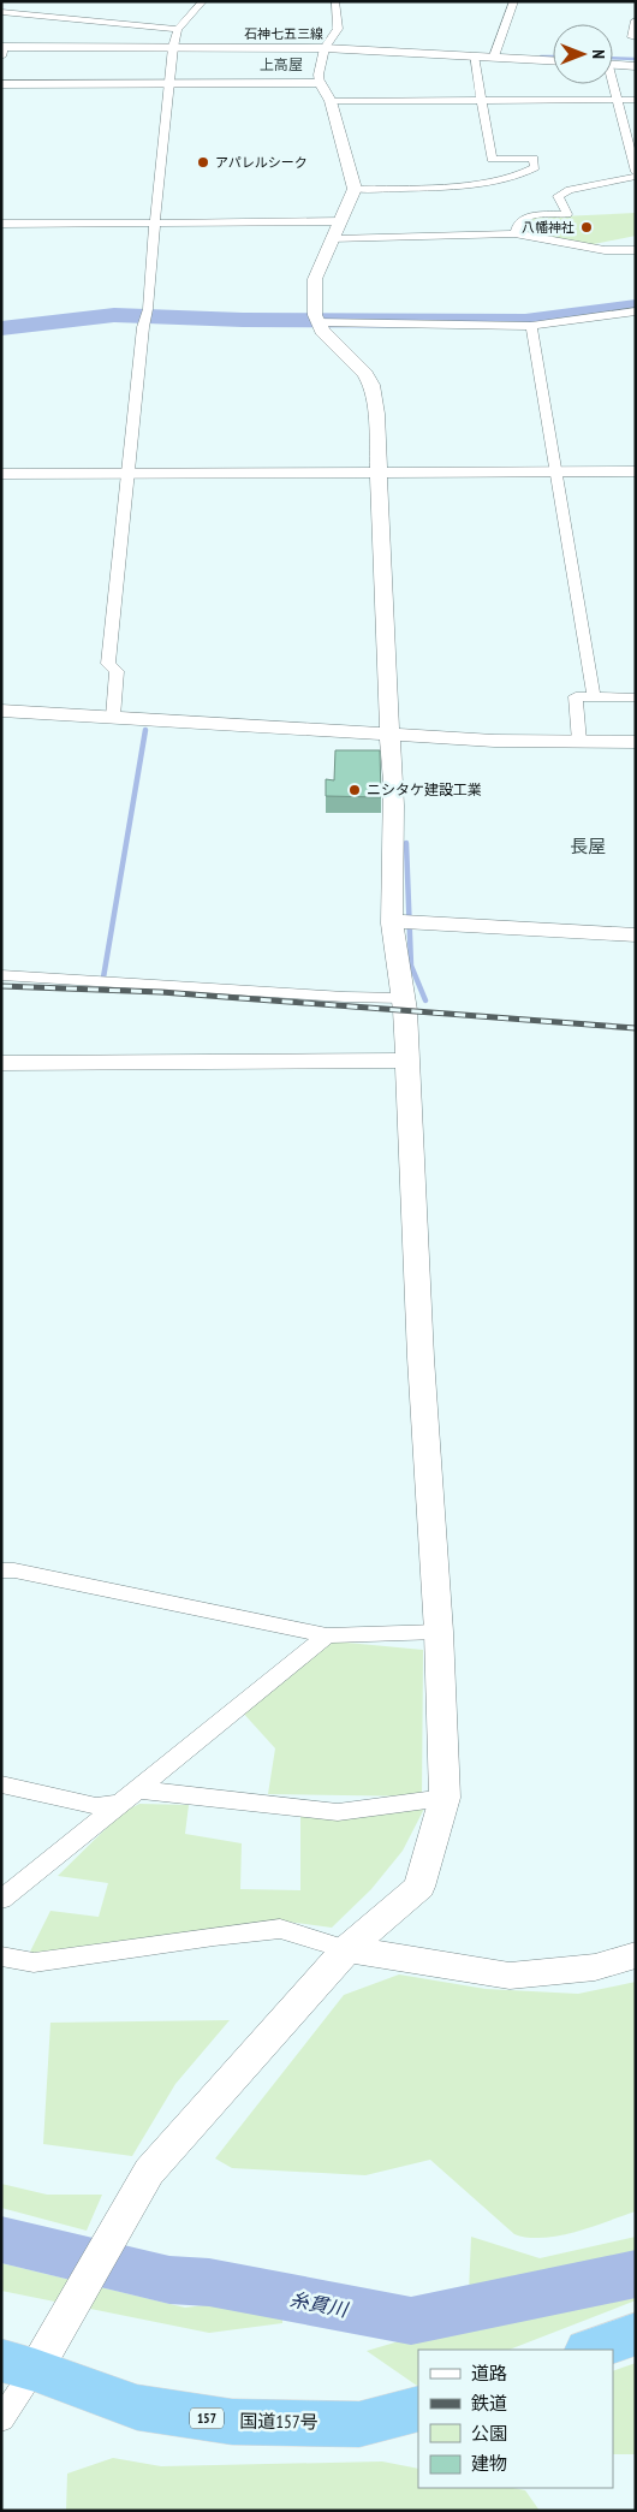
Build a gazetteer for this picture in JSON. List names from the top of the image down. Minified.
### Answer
{"streets":{"highway":["157","国道157号"],"street":["石神七五三線"]},"districts":["上高屋","長屋"],"water":["糸貫川"],"places":["アパレルシーク","八幡神社","ニシタケ建設工業"],"legend":["道路","鉄道","公園","建物"],"north":"right"}
